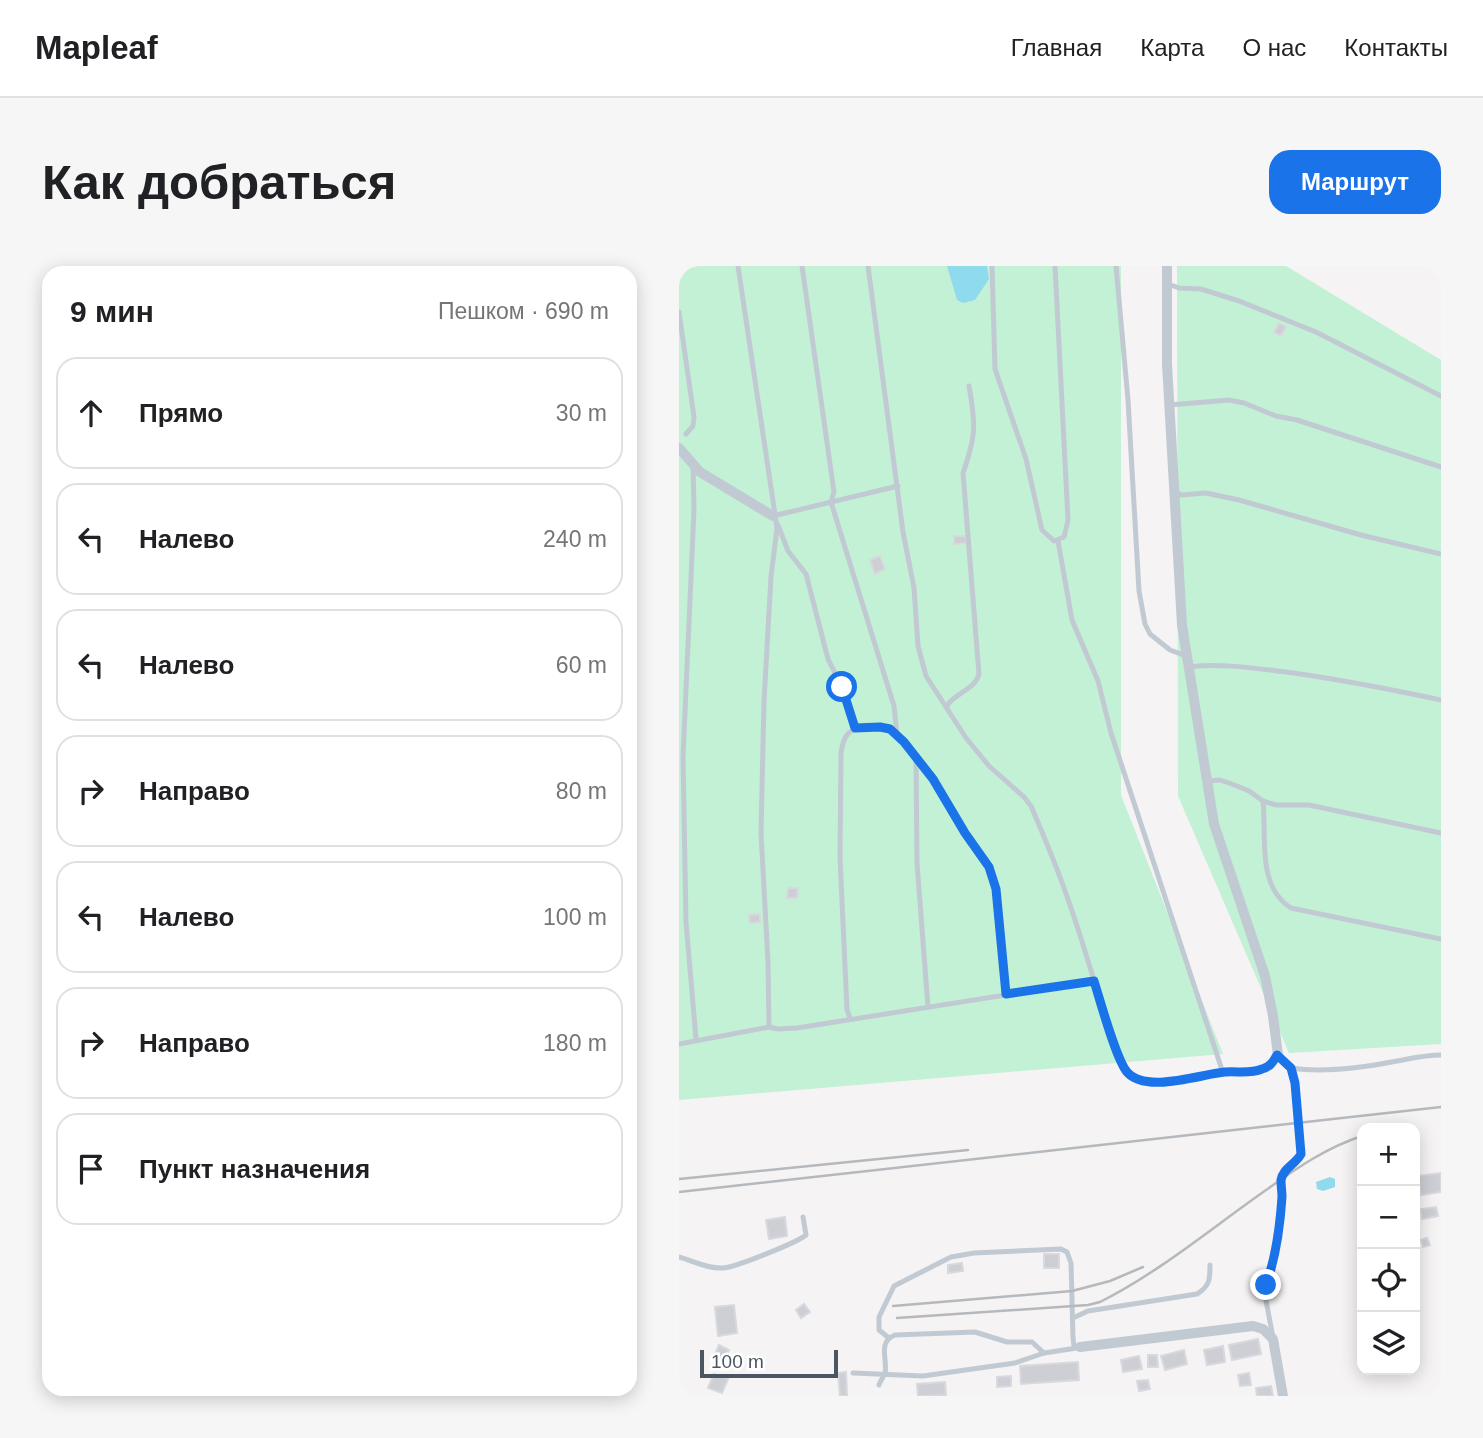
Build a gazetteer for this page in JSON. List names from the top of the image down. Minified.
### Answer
{"scale_bar":"100 m","page":{"header":"Mapleaf","nav":["Главная","Карта","О нас","Контакты"],"buttons":"Маршрут","title":"Как добраться","heading":["9 мин","Пешком · 690 m"],"list":[["Прямо","30 m"],["Налево","240 m"],["Налево","60 m"],["Направо","80 m"],["Налево","100 m"],["Направо","180 m"],"Пункт назначения"],"map_buttons":["+","−"],"scale":"100 m"}}
